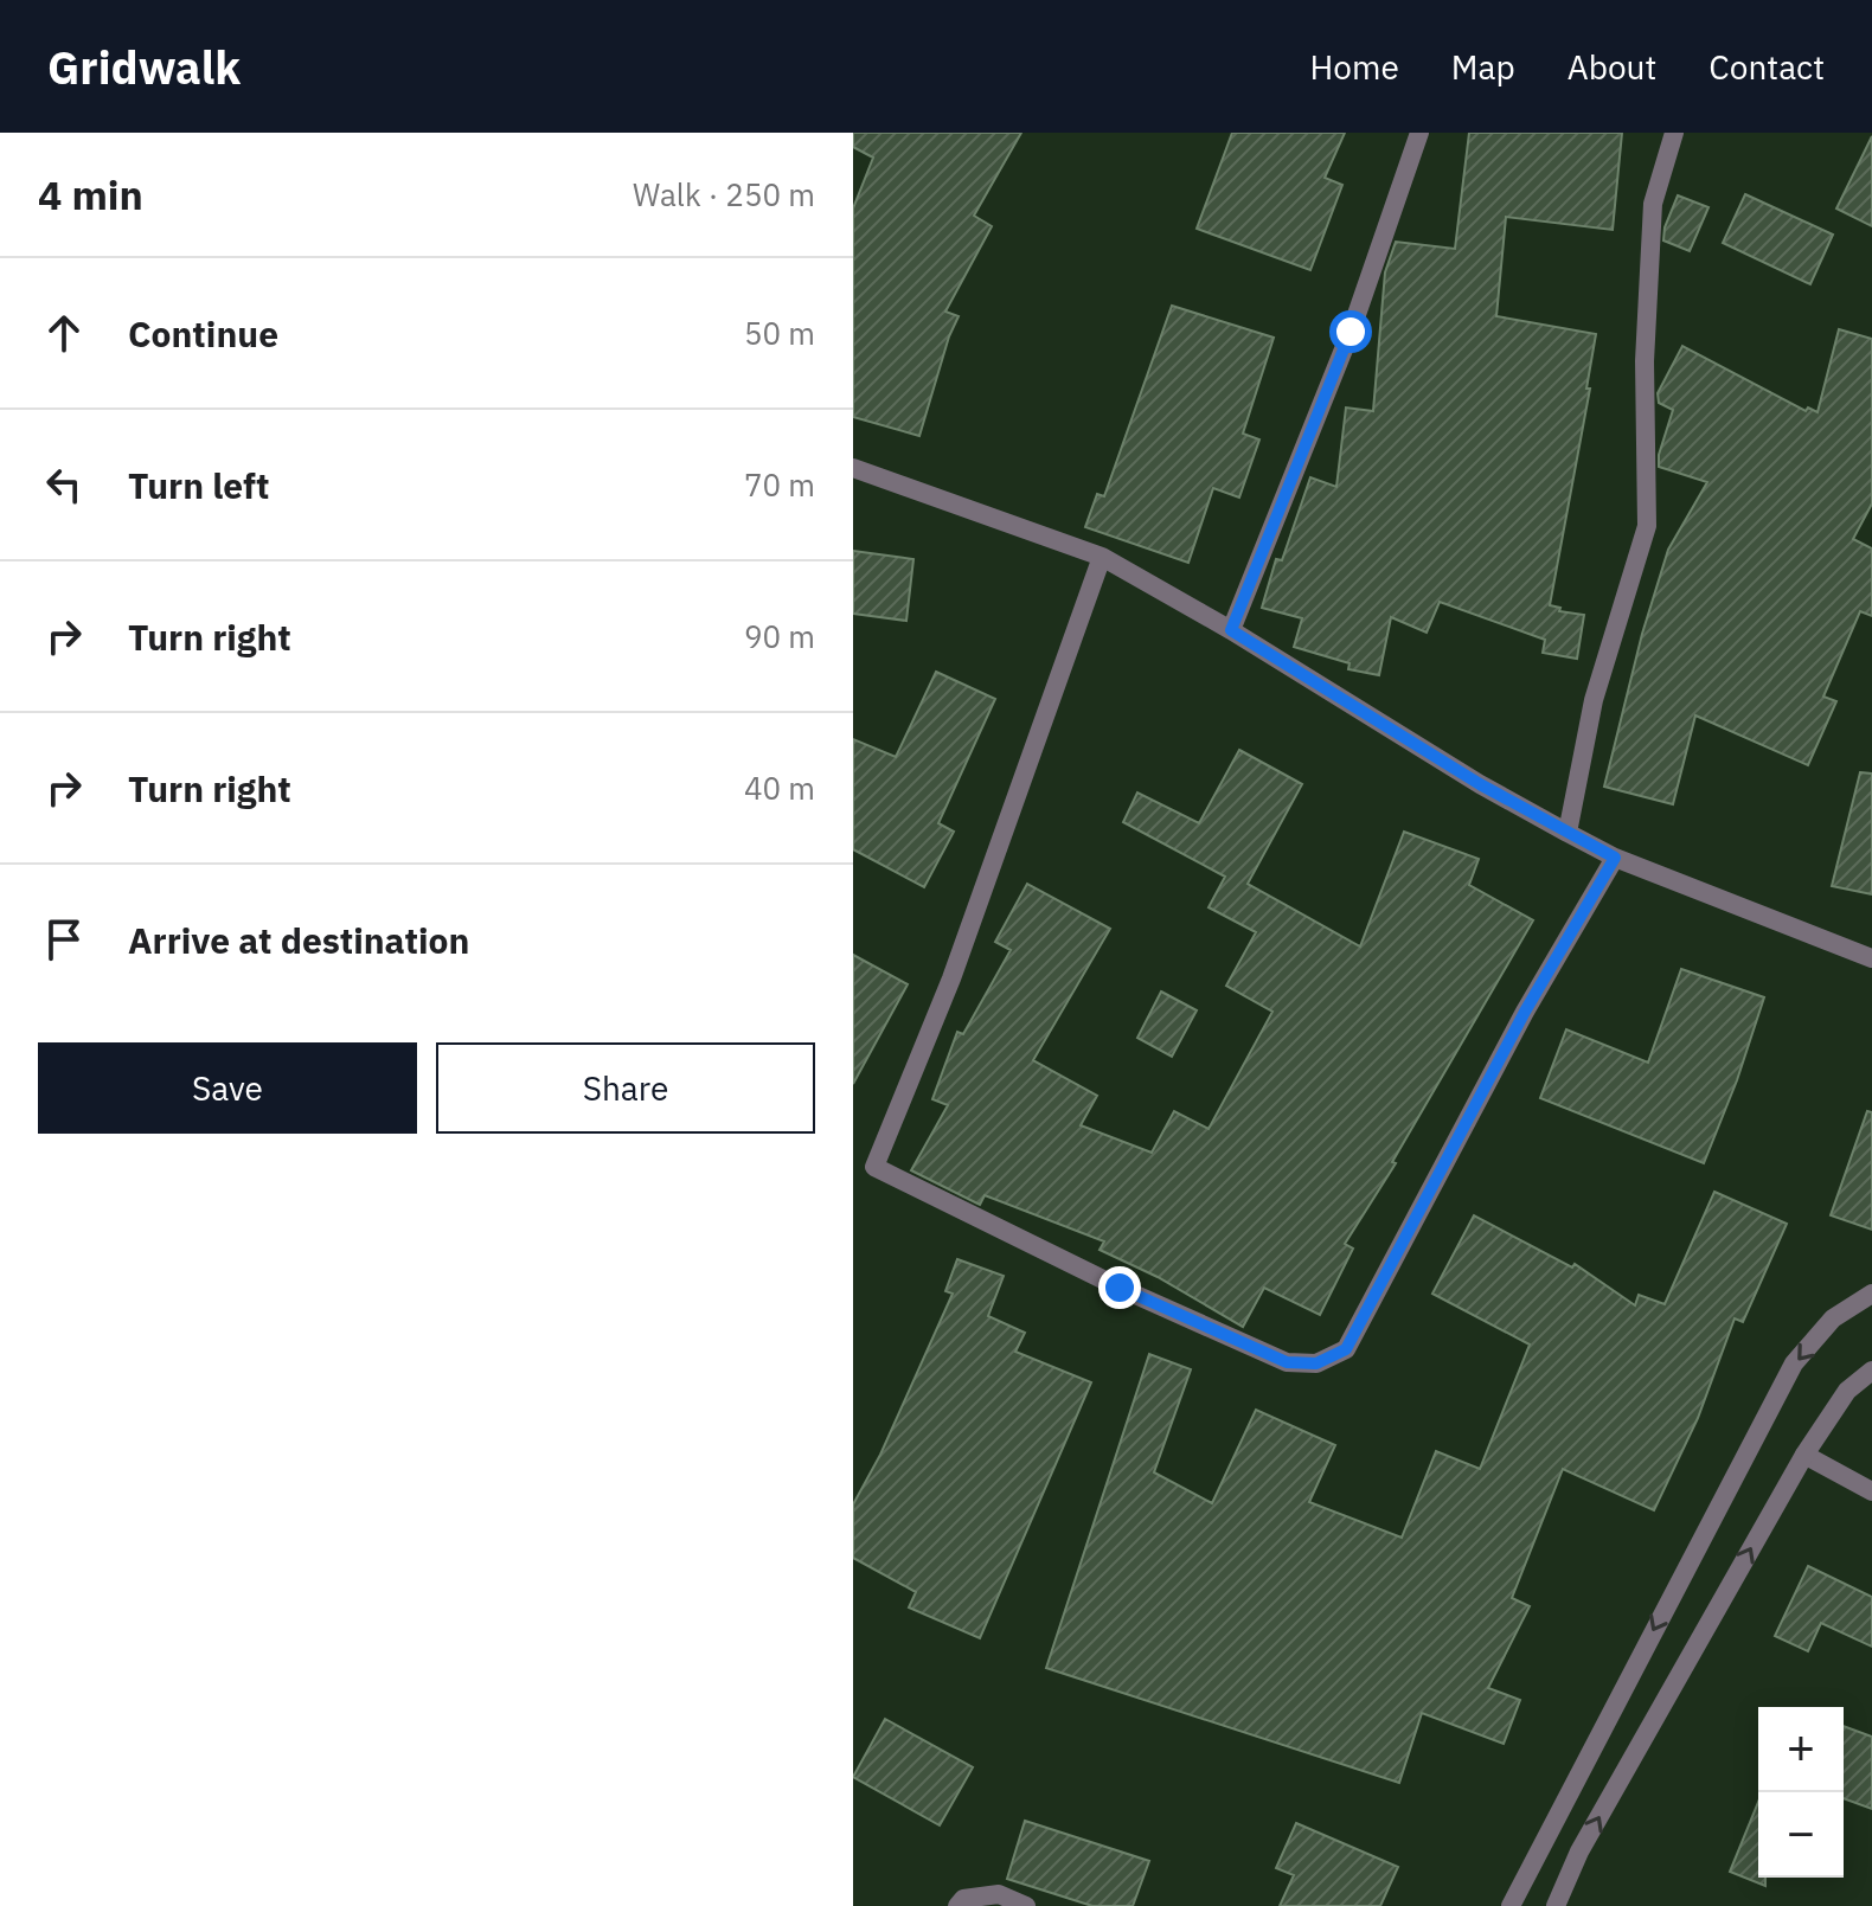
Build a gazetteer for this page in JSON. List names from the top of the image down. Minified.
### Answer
{"page":{"header":"Gridwalk","nav":["Home","Map","About","Contact"],"heading":["4 min","Walk · 250 m"],"list":[["Continue","50 m"],["Turn left","70 m"],["Turn right","90 m"],["Turn right","40 m"],"Arrive at destination"],"buttons":["Save","Share"],"map_buttons":["+","−"]}}
